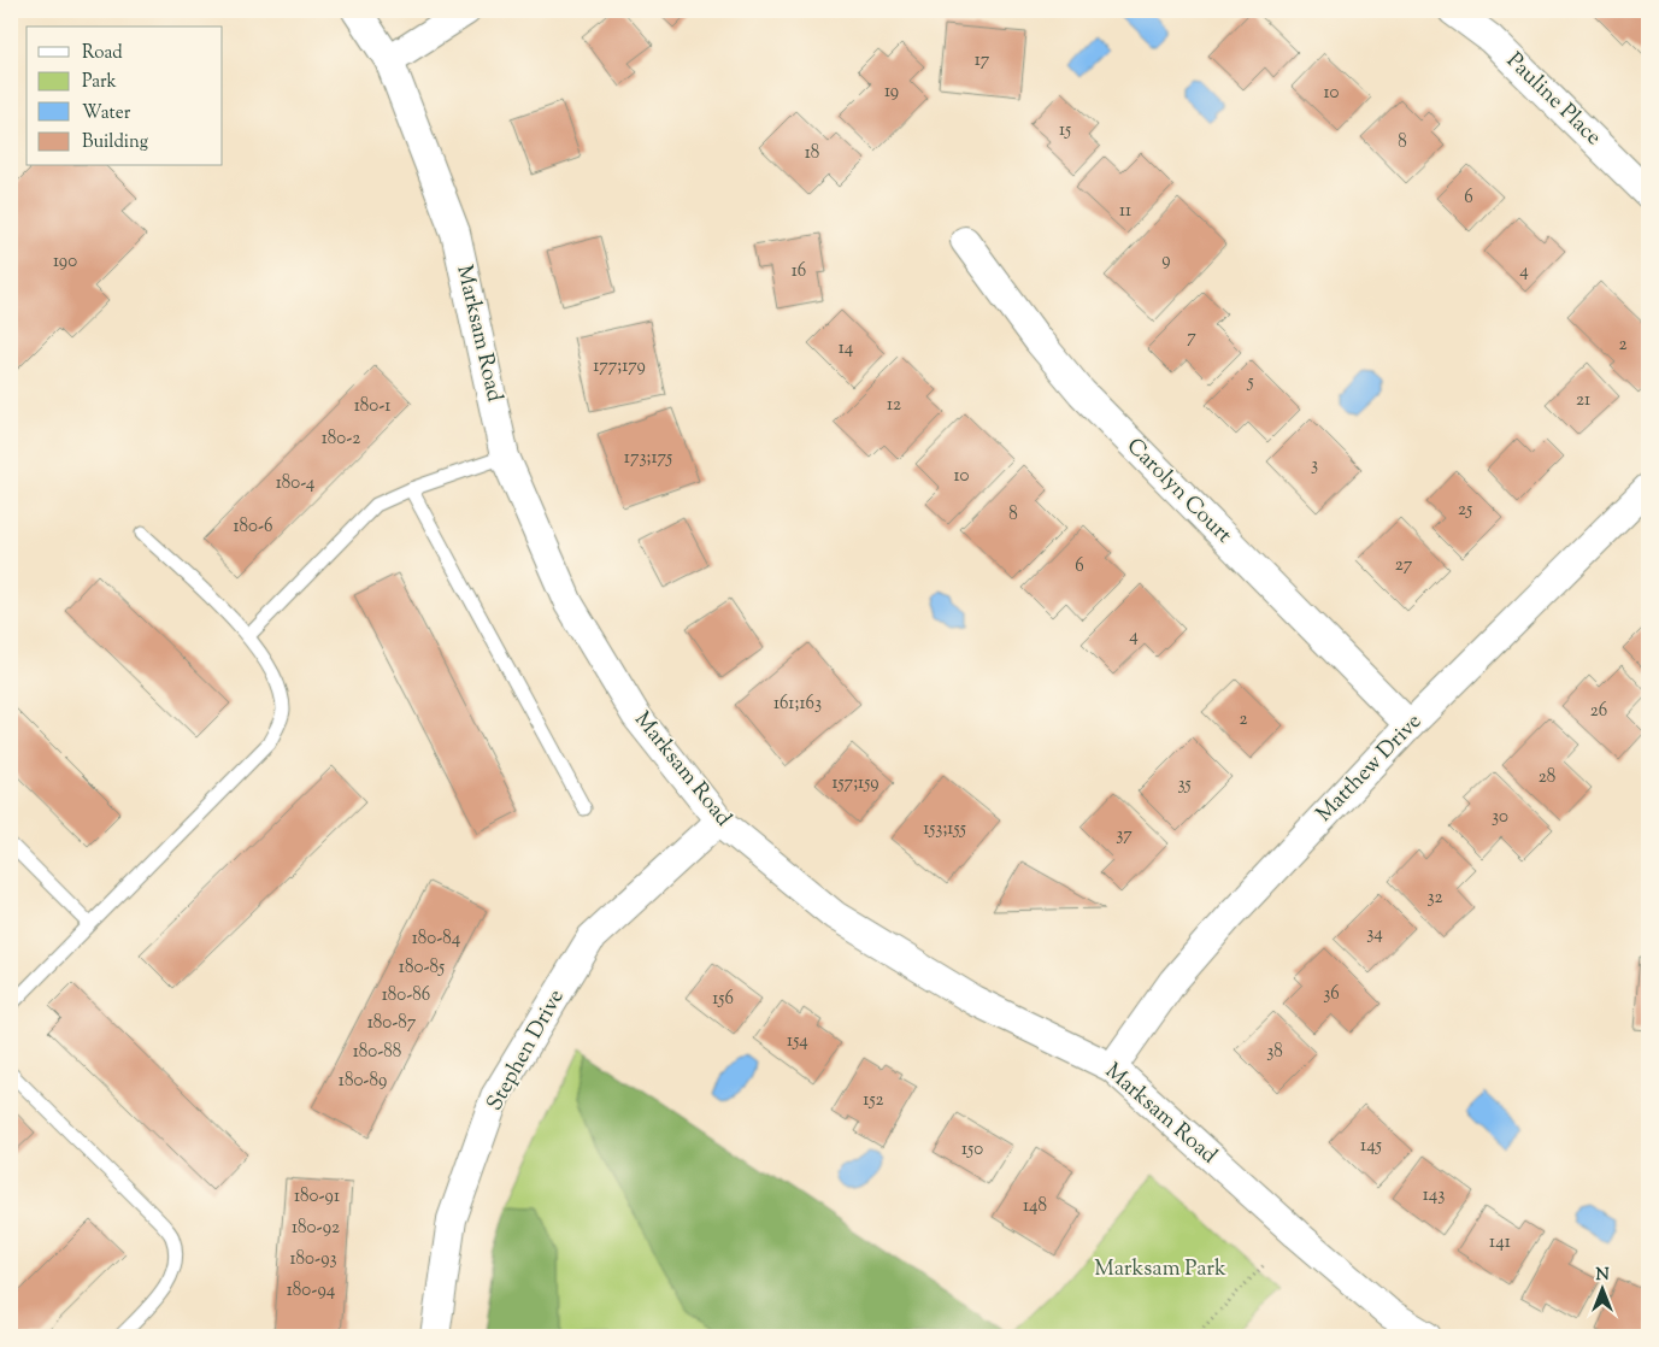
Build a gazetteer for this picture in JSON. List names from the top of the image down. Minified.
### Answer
{"streets":{"street":["Pauline Place","Marksam Road","Carolyn Court","Matthew Drive","Stephen Drive"]},"crossings":[["Marksam Road","Matthew Drive"],["Marksam Road","Stephen Drive"],["Carolyn Court","Matthew Drive"]],"parks":["Marksam Park"],"house_numbers":["17","19","10","15","8","18","6","11","9","190","16","4","7","2","14","177;179","5","21","12","180-1","180-2","173;175","3","10","180-4","25","8","180-6","27","6","4","161;163","26","2","28","157;159","35","30","153;155","37","32","34","180-84","180-85","36","180-86","156","180-87","154","180-88","38","180-89","152","145","150","143","180-91","148","180-92","141","180-93","180-94"],"legend":["Road","Park","Water","Building"],"north":"top"}
